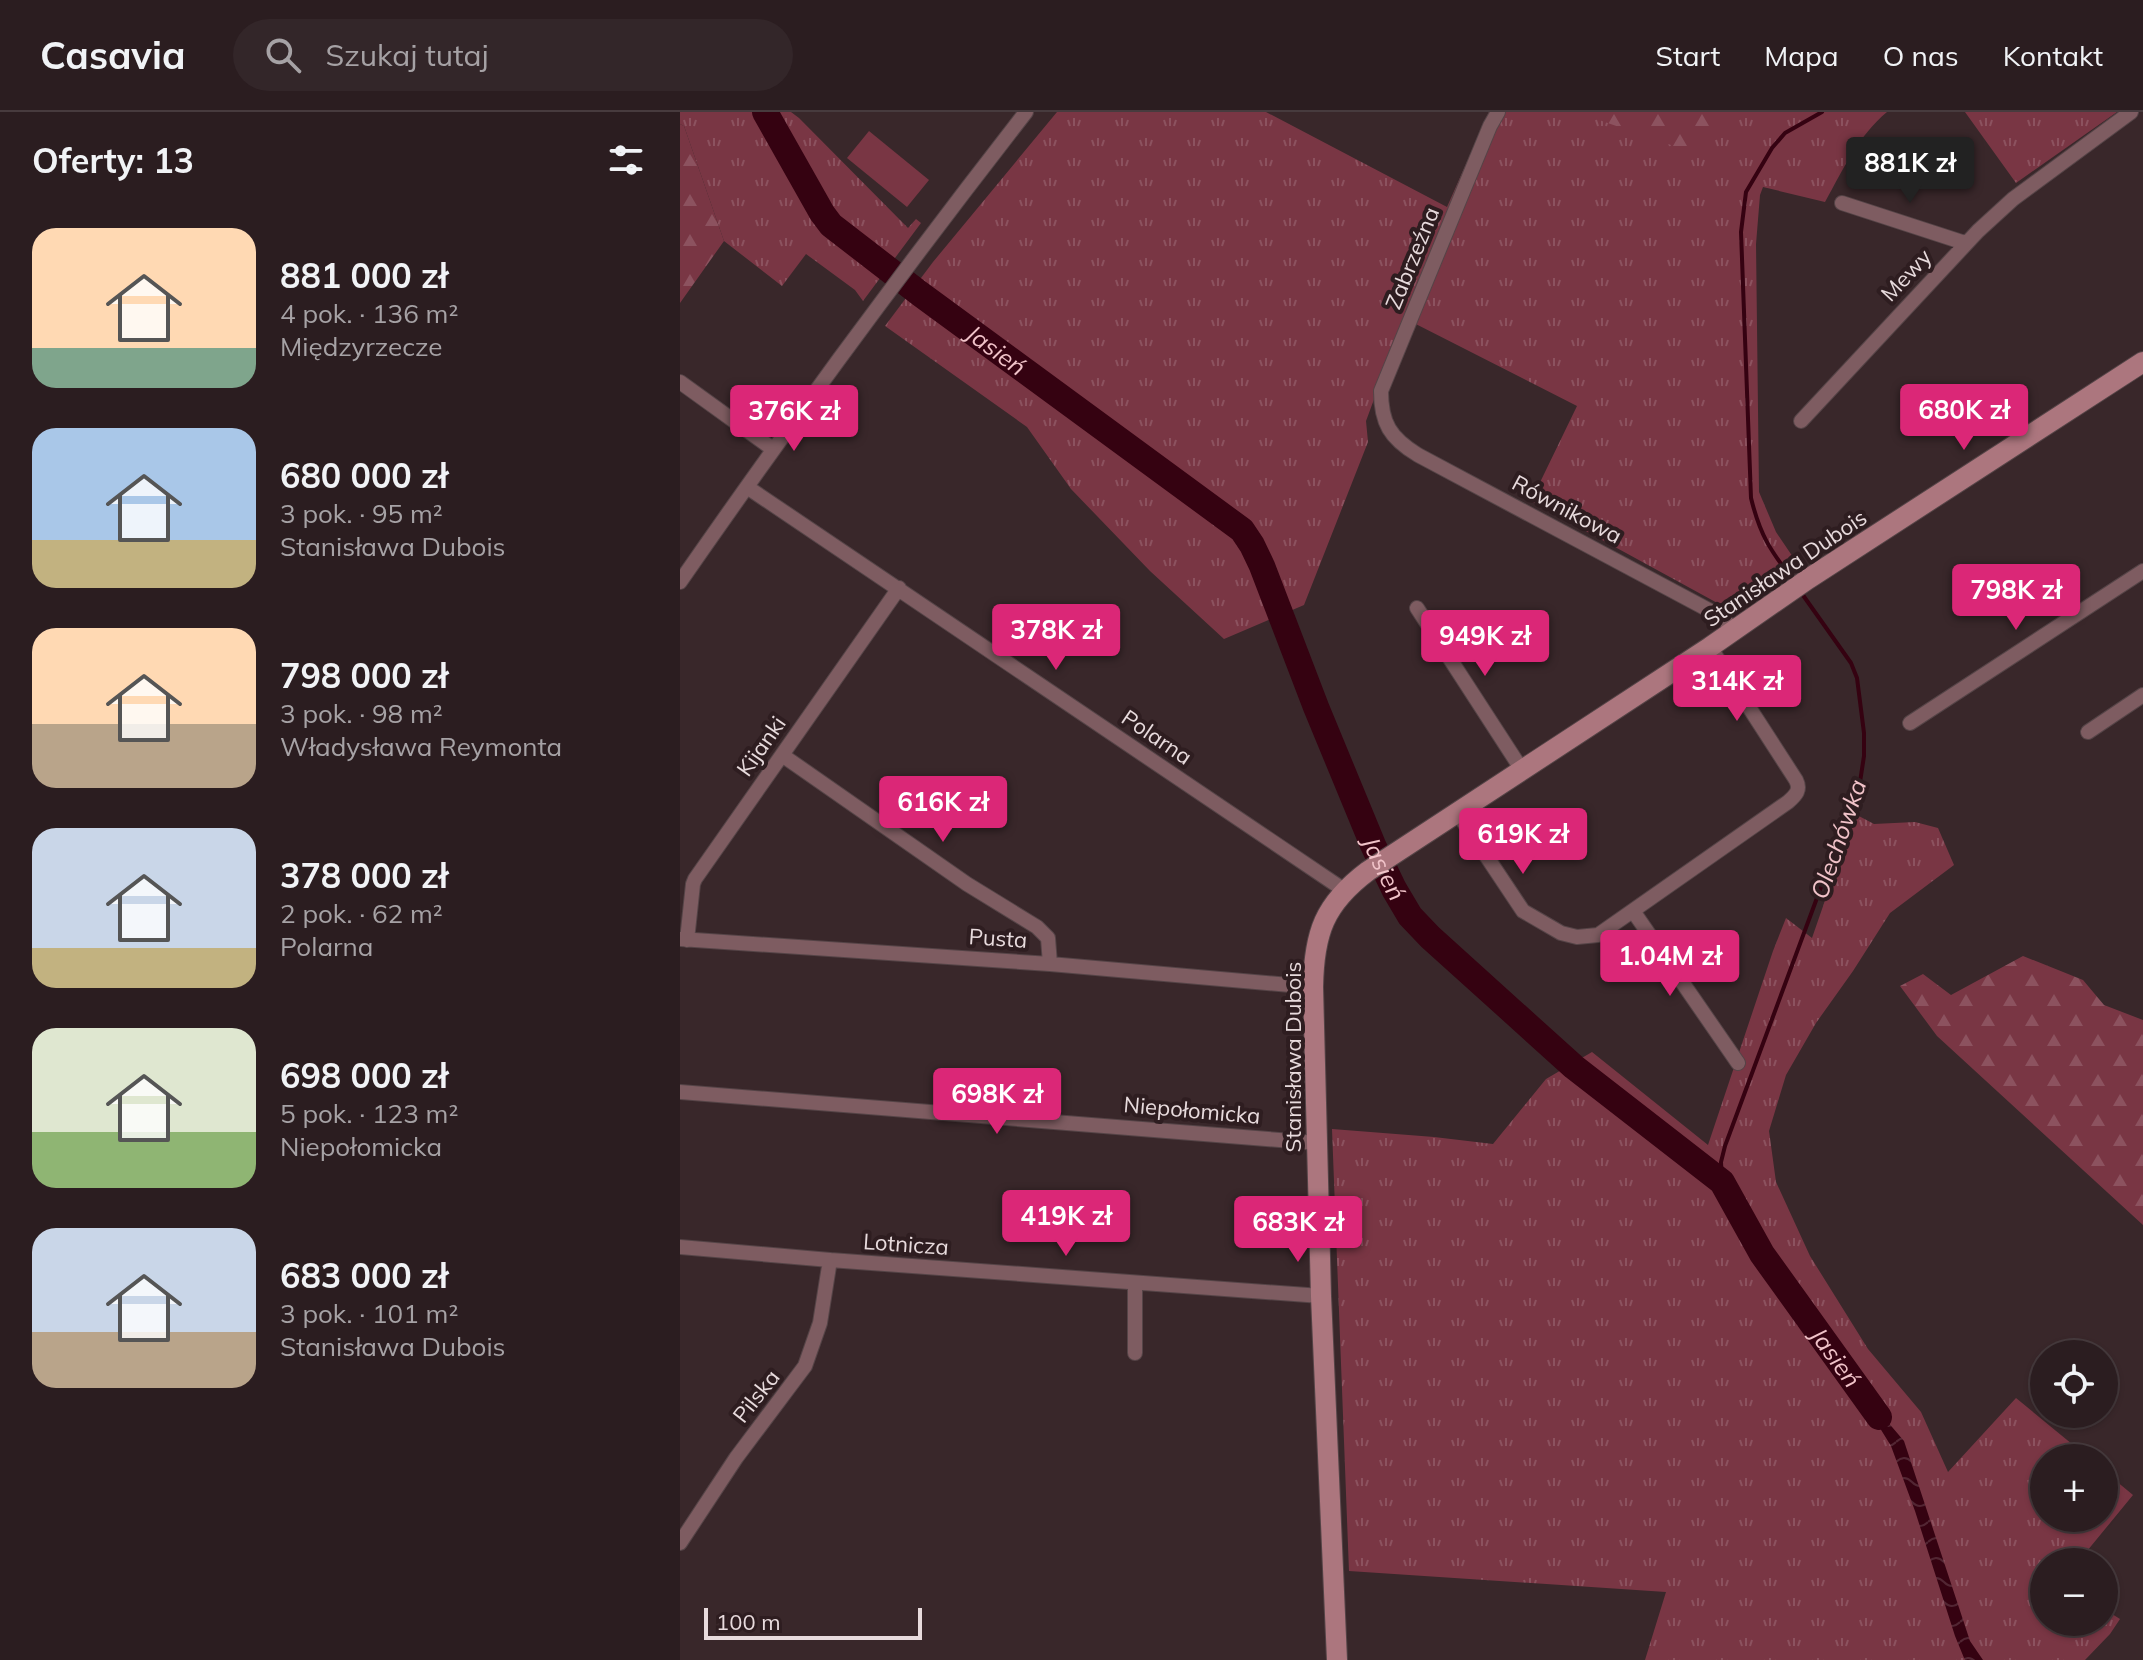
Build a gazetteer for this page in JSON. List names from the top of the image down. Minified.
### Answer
{"streets":{"street":["Zabrzeźna","Mewy","Równikowa","Stanisława Dubois","Polarna","Kijanki","Pusta","Niepołomicka","Lotnicza","Pilska"]},"crossings":[["Zabrzeźna","Równikowa"],["Równikowa","Stanisława Dubois"],["Stanisława Dubois","Polarna"],["Stanisława Dubois","Pusta"],["Stanisława Dubois","Niepołomicka"],["Stanisława Dubois","Lotnicza"],["Polarna","Kijanki"],["Kijanki","Pusta"],["Lotnicza","Pilska"]],"water":["Jasień","Olechówka"],"scale_bar":"100 m","page":{"header":"Casavia","search":"Szukaj tutaj","nav":["Start","Mapa","O nas","Kontakt"],"heading":"Oferty: 13","price":["881K zł","680K zł","376K zł","798K zł","378K zł","949K zł","314K zł","616K zł","619K zł","1.04M zł","698K zł","419K zł","683K zł"],"list":[{"name":"881 000 zł","note":"4 pok. · 136 m² · Międzyrzecze"},{"name":"680 000 zł","note":"3 pok. · 95 m² · Stanisława Dubois"},{"name":"798 000 zł","note":"3 pok. · 98 m² · Władysława Reymonta"},{"name":"378 000 zł","note":"2 pok. · 62 m² · Polarna"},{"name":"698 000 zł","note":"5 pok. · 123 m² · Niepołomicka"},{"name":"683 000 zł","note":"3 pok. · 101 m² · Stanisława Dubois"}],"map_buttons":["+","−"],"scale":"100 m"}}
